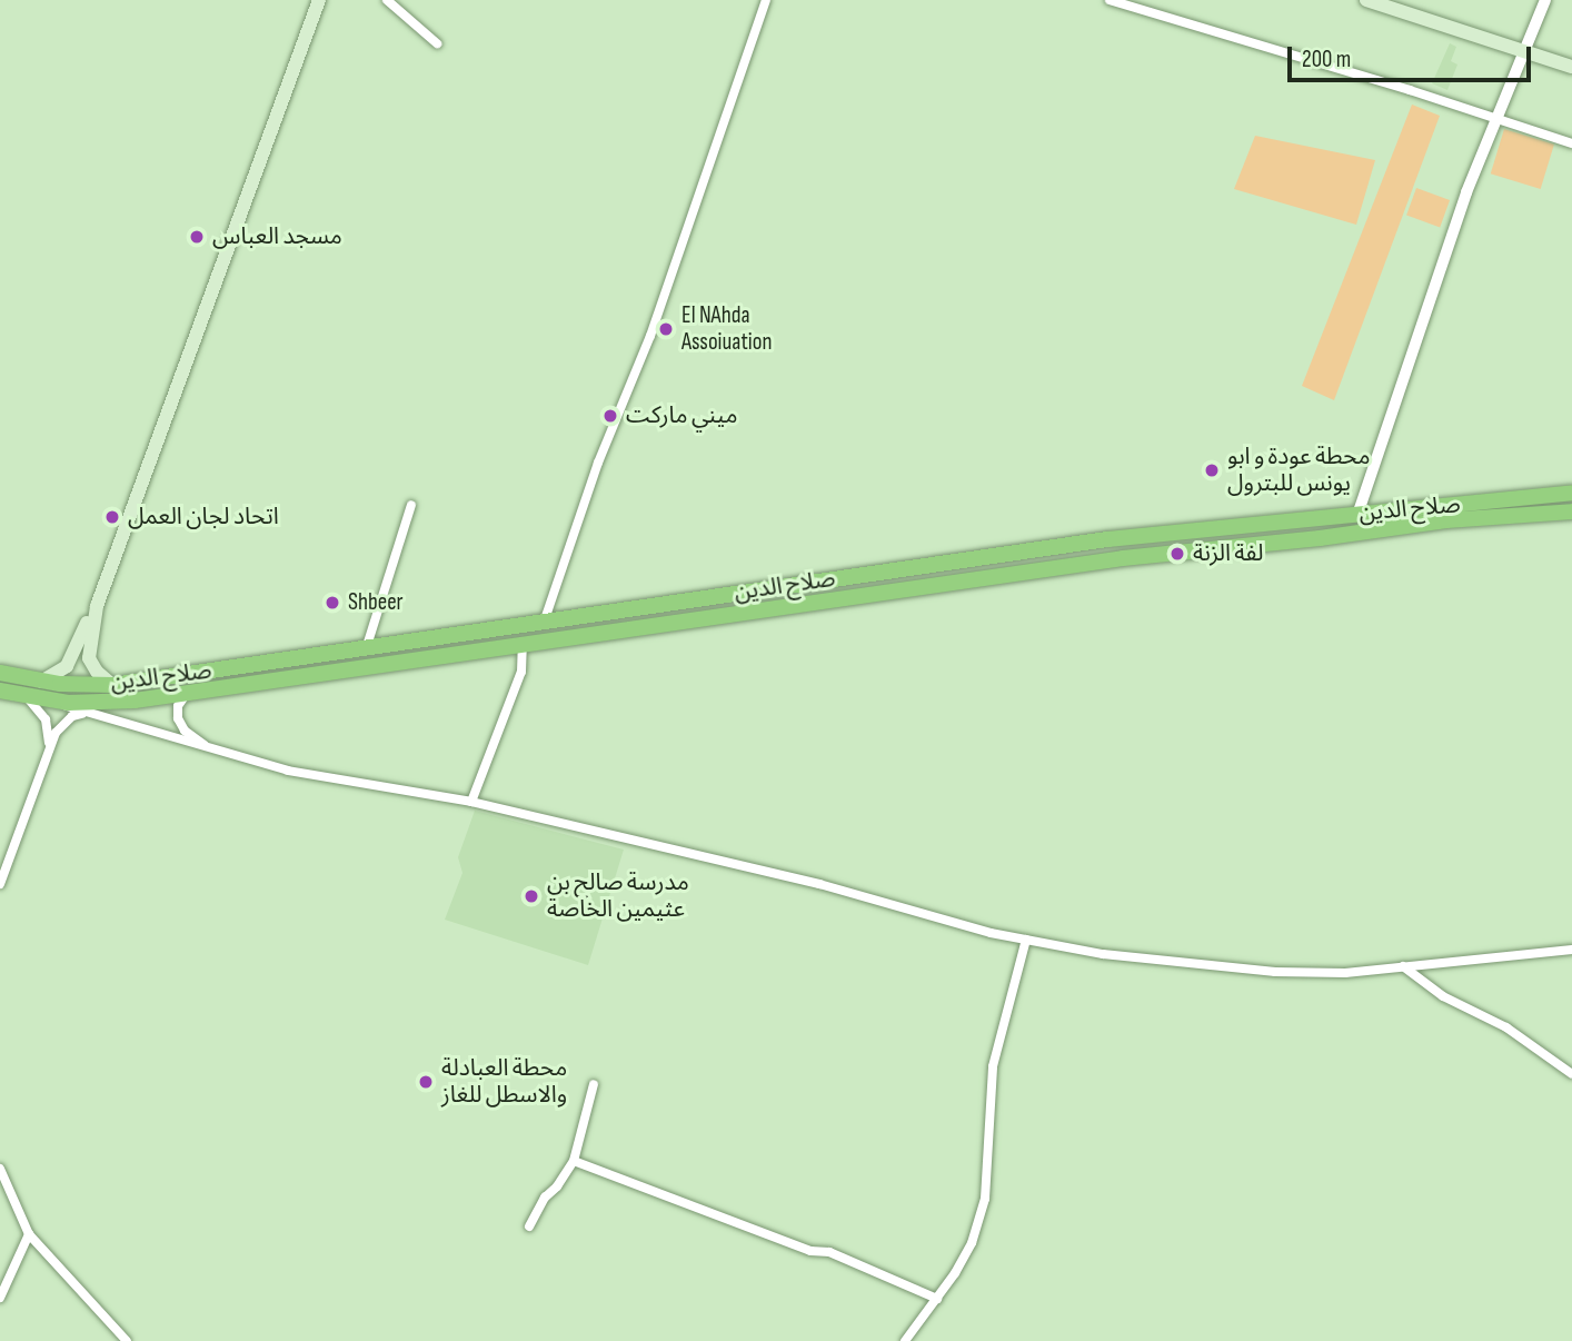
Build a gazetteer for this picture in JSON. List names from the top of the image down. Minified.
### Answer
{"streets":{"highway":["صلاح الدين"]},"places":["مسجد العباس","El NAhda Assoiuation","ميني ماركت","محطة عودة و ابو يونس للبترول","اتحاد لجان العمل","لفة الزنة","Shbeer","مدرسة صالح بن عثيمين الخاصة","محطة العبادلة والاسطل للغاز"],"scale_bar":"200 m"}
